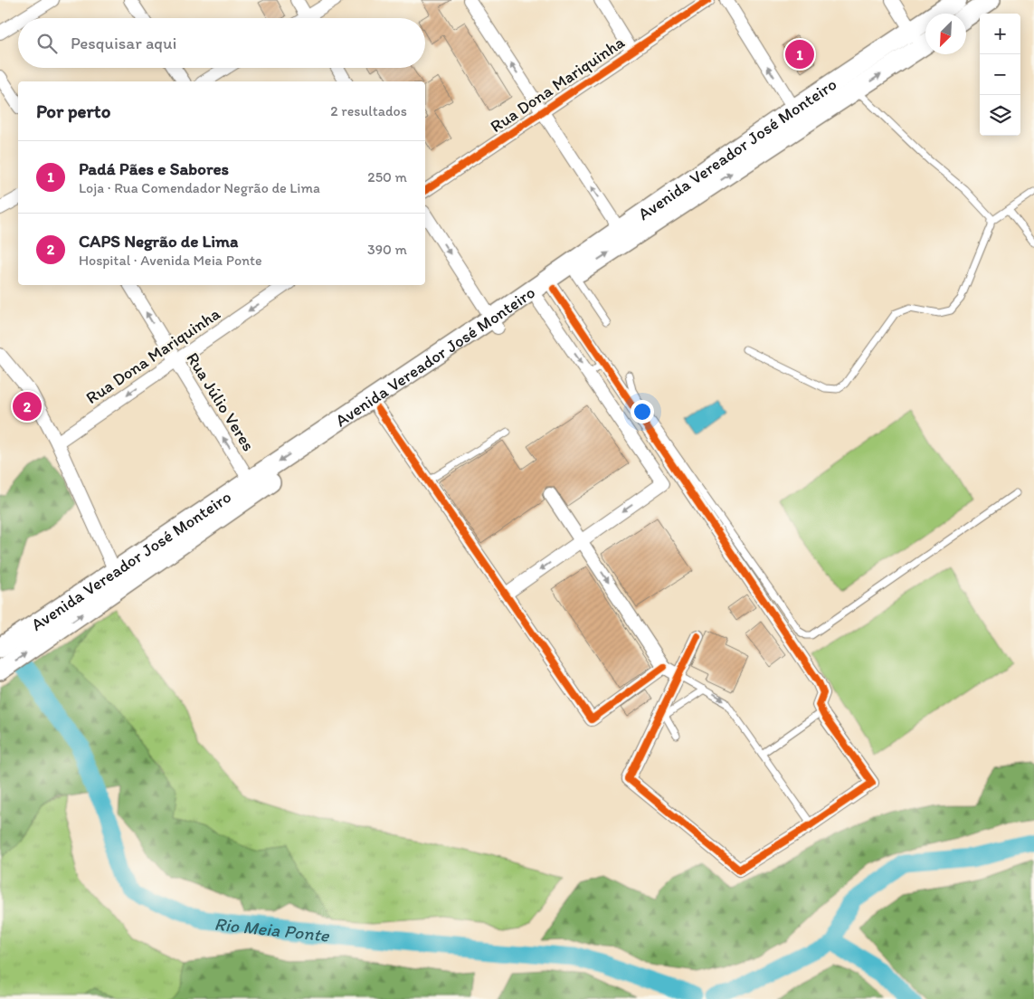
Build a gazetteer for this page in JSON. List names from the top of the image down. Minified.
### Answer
{"streets":{"main road":["Avenida Vereador José Monteiro"],"street":["Rua Dona Mariquinha","Rua Júlio Veres"]},"crossings":[["Rua Dona Mariquinha","Rua Júlio Veres"],["Avenida Vereador José Monteiro","Rua Júlio Veres"]],"one_way":["Rua Dona Mariquinha","Rua Júlio Veres"],"water":["Rio Meia Ponte"],"north":"bottom left","page":{"map_buttons":["+","−"],"search":"Pesquisar aqui","pins":["1","2"],"heading":["Por perto","2 resultados"],"list":[{"mark":"1","name":"Padá Pães e Sabores","note":"Loja · Rua Comendador Negrão de Lima","value":"250 m"},{"mark":"2","name":"CAPS Negrão de Lima","note":"Hospital · Avenida Meia Ponte","value":"390 m"}]}}
